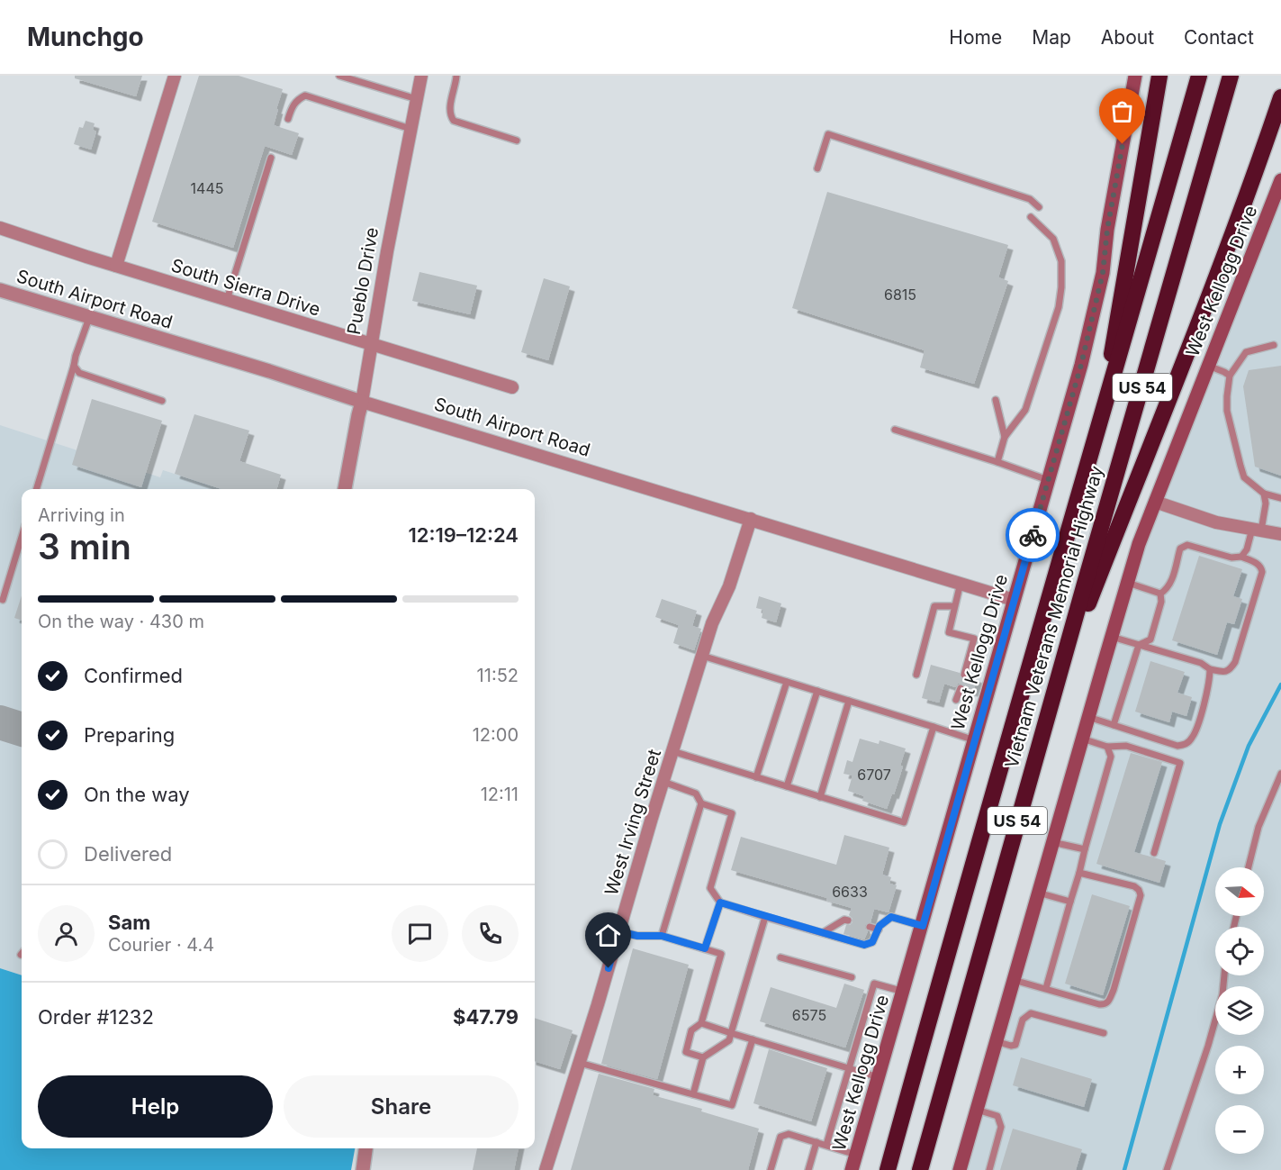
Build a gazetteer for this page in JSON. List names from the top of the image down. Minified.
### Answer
{"streets":{"highway":["US 54","Vietnam Veterans Memorial Highway"],"main road":["West Kellogg Drive"],"street":["Pueblo Drive","South Sierra Drive","South Airport Road","West Irving Street"]},"crossings":[["Pueblo Drive","South Sierra Drive"],["Pueblo Drive","South Airport Road"],["West Kellogg Drive","South Airport Road"],["South Airport Road","West Irving Street"]],"house_numbers":["1445","6815","6707","6633","6575"],"north":"right","page":{"header":"Munchgo","nav":["Home","Map","About","Contact"],"heading":["3 min","Arriving in","12:19–12:24"],"panel":["Sam","Courier · 4.4","Order #1232","$47.79"],"bar":"On the way · 430 m","list":[["Confirmed","11:52"],["Preparing","12:00"],["On the way","12:11"],"Delivered"],"map_buttons":["+","−"],"buttons":["Help","Share"]}}
